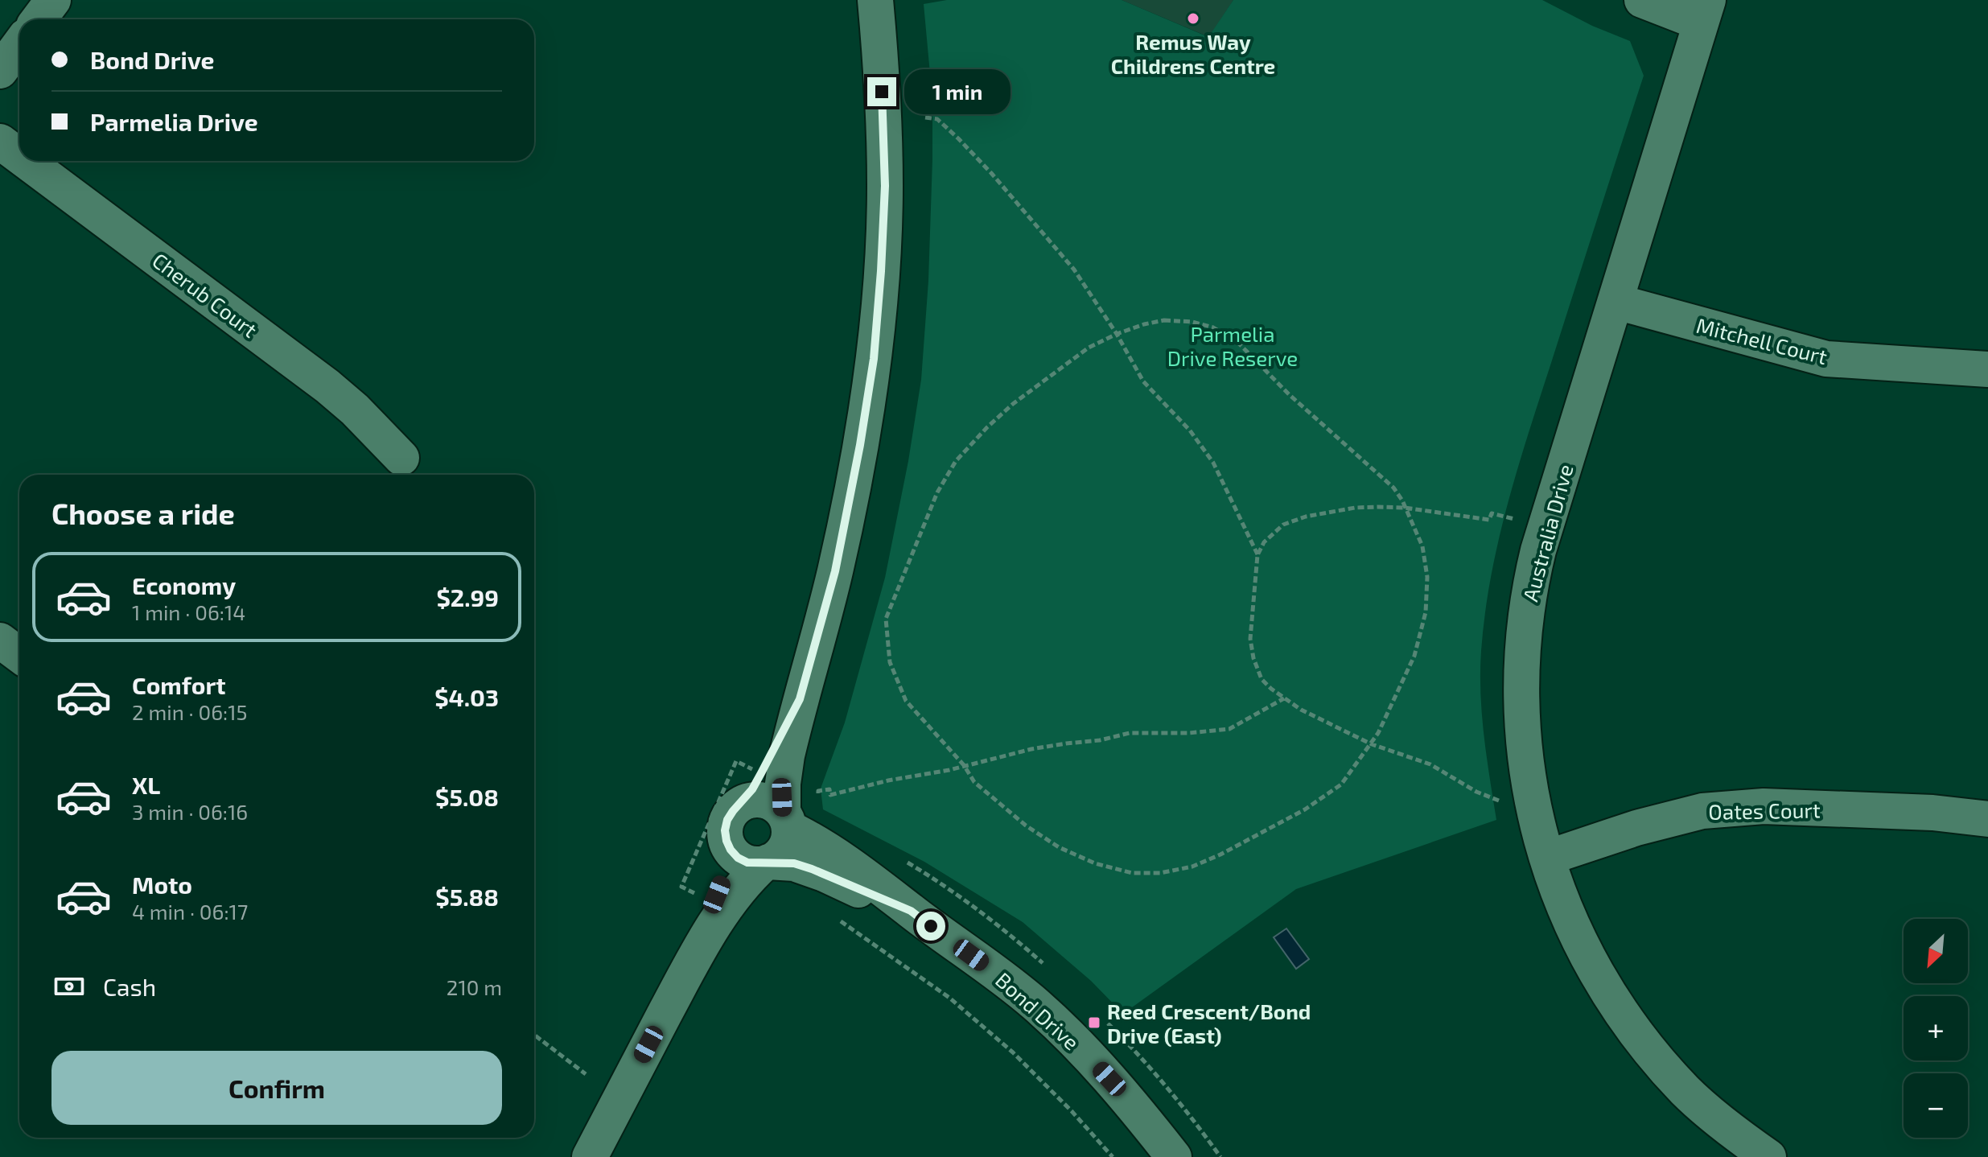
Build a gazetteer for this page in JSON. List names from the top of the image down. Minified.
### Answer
{"streets":{"street":["Cherub Court","Mitchell Court","Australia Drive","Oates Court","Bond Drive"]},"crossings":[["Mitchell Court","Australia Drive"],["Australia Drive","Oates Court"]],"parks":["Parmelia Drive Reserve"],"places":{"other":["Remus Way Childrens Centre"],"transit":["Reed Crescent/Bond Drive (East)"]},"north":"bottom left","page":{"banner":["Bond Drive","Parmelia Drive"],"bubble":"1 min","heading":"Choose a ride","list":[{"name":"Economy","note":"1 min · 06:14","value":"$2.99"},{"name":"Comfort","note":"2 min · 06:15","value":"$4.03"},{"name":"XL","note":"3 min · 06:16","value":"$5.08"},{"name":"Moto","note":"4 min · 06:17","value":"$5.88"}],"map_buttons":["+","−"],"pay":["Cash","210 m"],"buttons":"Confirm"}}
